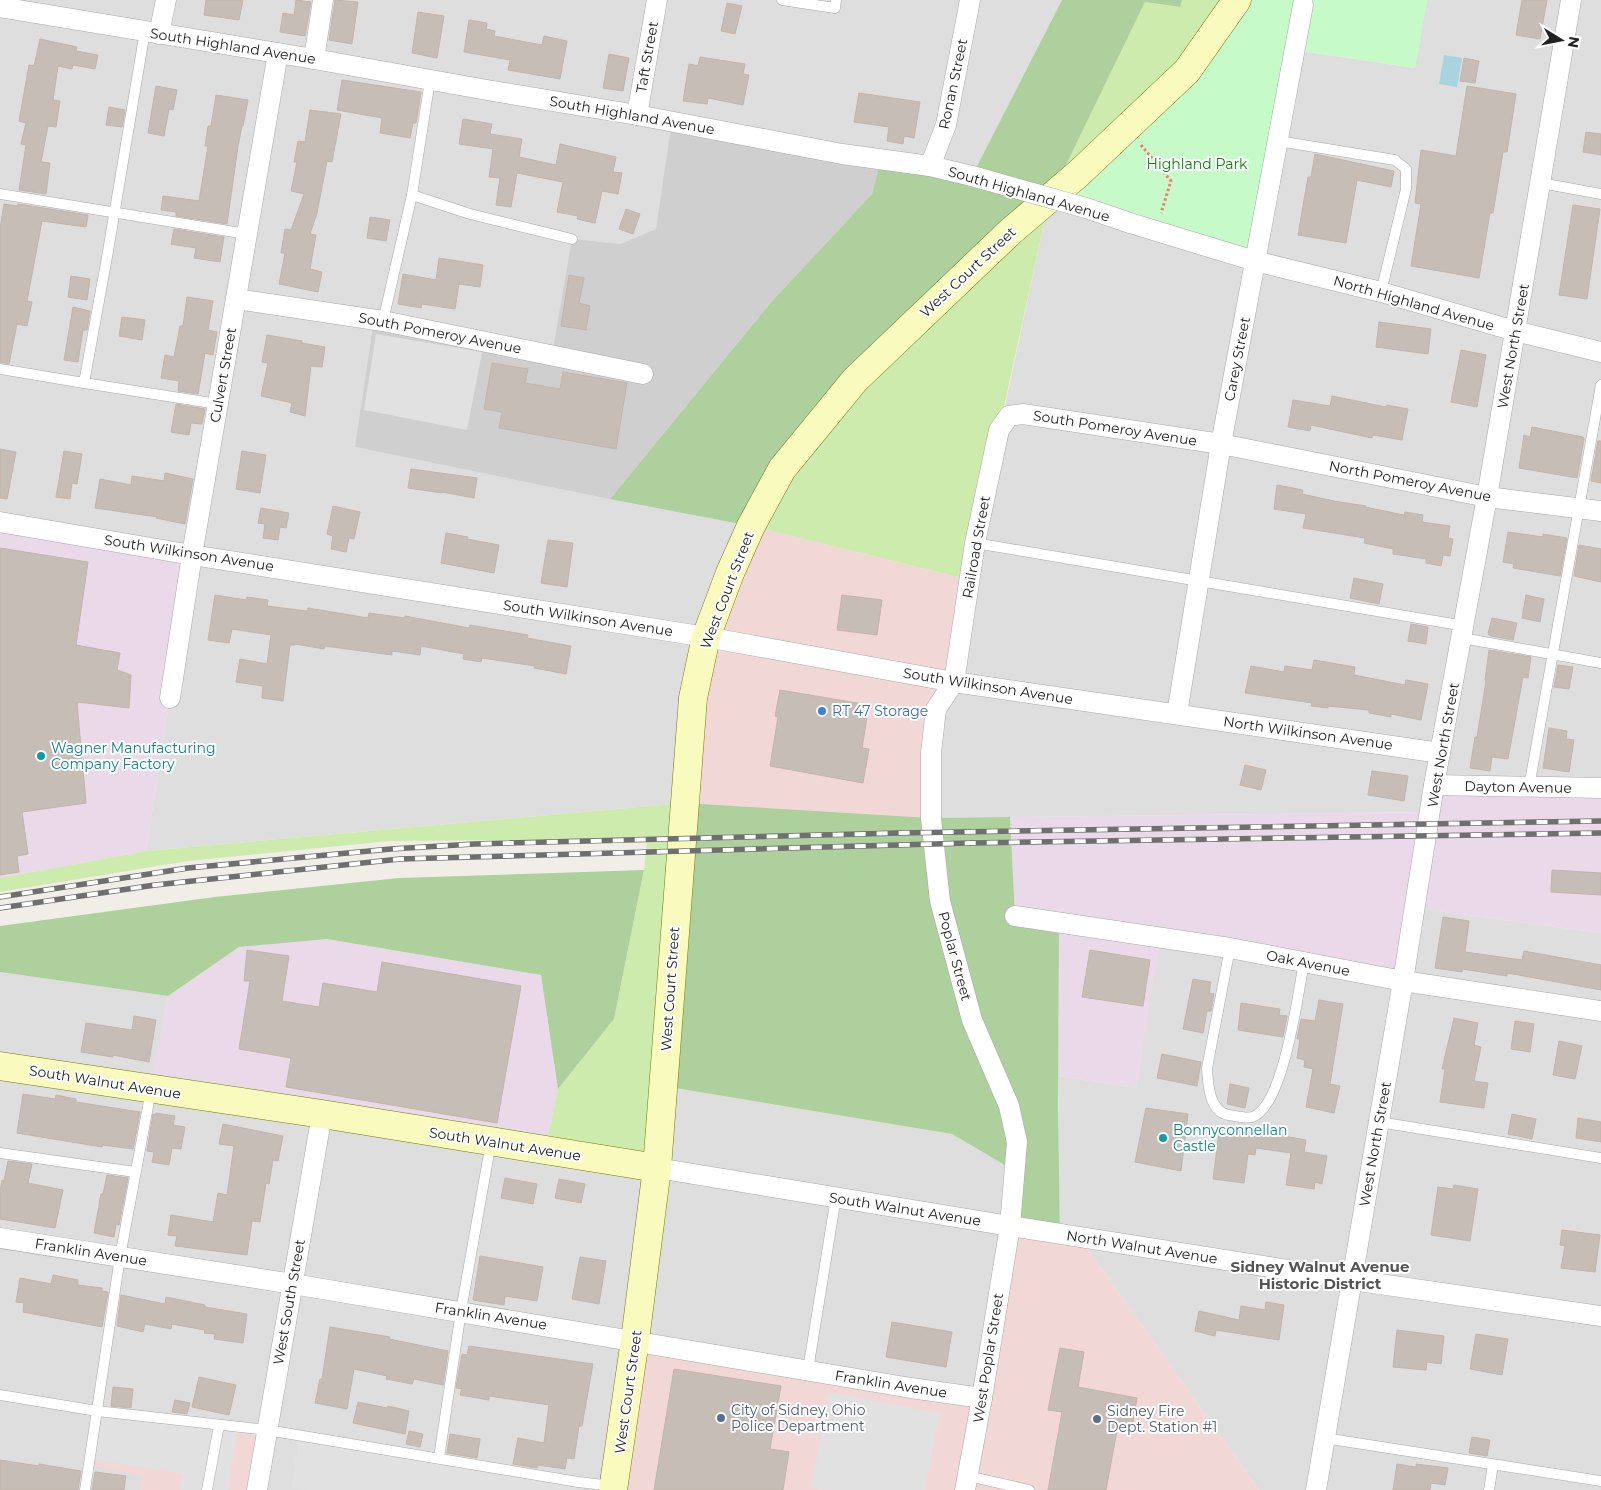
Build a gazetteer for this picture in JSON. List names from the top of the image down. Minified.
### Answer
{"streets":{"main road":["West Court Street","South Walnut Avenue"],"street":["South Highland Avenue","Taft Street","Ronan Street","North Highland Avenue","South Pomeroy Avenue","West North Street","Carey Street","Culvert Street","North Pomeroy Avenue","Railroad Street","South Wilkinson Avenue","North Wilkinson Avenue","Dayton Avenue","Poplar Street","Oak Avenue","North Walnut Avenue","Franklin Avenue","West South Street","West Poplar Street"]},"crossings":[["South Highland Avenue","Taft Street"],["South Highland Avenue","Ronan Street"],["South Highland Avenue","North Highland Avenue"],["South Highland Avenue","Carey Street"],["South Highland Avenue","Culvert Street"],["West Court Street","South Wilkinson Avenue"],["West Court Street","South Walnut Avenue"],["West Court Street","Franklin Avenue"],["North Highland Avenue","West North Street"],["North Highland Avenue","Carey Street"],["South Pomeroy Avenue","Carey Street"],["South Pomeroy Avenue","Culvert Street"],["South Pomeroy Avenue","North Pomeroy Avenue"],["South Pomeroy Avenue","Railroad Street"],["West North Street","North Pomeroy Avenue"],["West North Street","North Wilkinson Avenue"],["West North Street","Dayton Avenue"],["West North Street","Oak Avenue"],["West North Street","North Walnut Avenue"],["Carey Street","North Pomeroy Avenue"],["Carey Street","South Wilkinson Avenue"],["Carey Street","North Wilkinson Avenue"],["Culvert Street","South Wilkinson Avenue"],["Railroad Street","South Wilkinson Avenue"],["Railroad Street","Poplar Street"],["South Wilkinson Avenue","North Wilkinson Avenue"],["South Wilkinson Avenue","Poplar Street"],["Poplar Street","South Walnut Avenue"],["Poplar Street","North Walnut Avenue"],["Poplar Street","West Poplar Street"],["South Walnut Avenue","North Walnut Avenue"],["South Walnut Avenue","West South Street"],["South Walnut Avenue","West Poplar Street"],["North Walnut Avenue","West Poplar Street"],["Franklin Avenue","West South Street"],["Franklin Avenue","West Poplar Street"]],"districts":["Sidney Walnut Avenue Historic District"],"parks":["Highland Park"],"places":["RT 47 Storage","Wagner Manufacturing Company Factory","Bonnyconnellan Castle","City of Sidney, Ohio Police Department","Sidney Fire Dept. Station #1"],"north":"right"}
